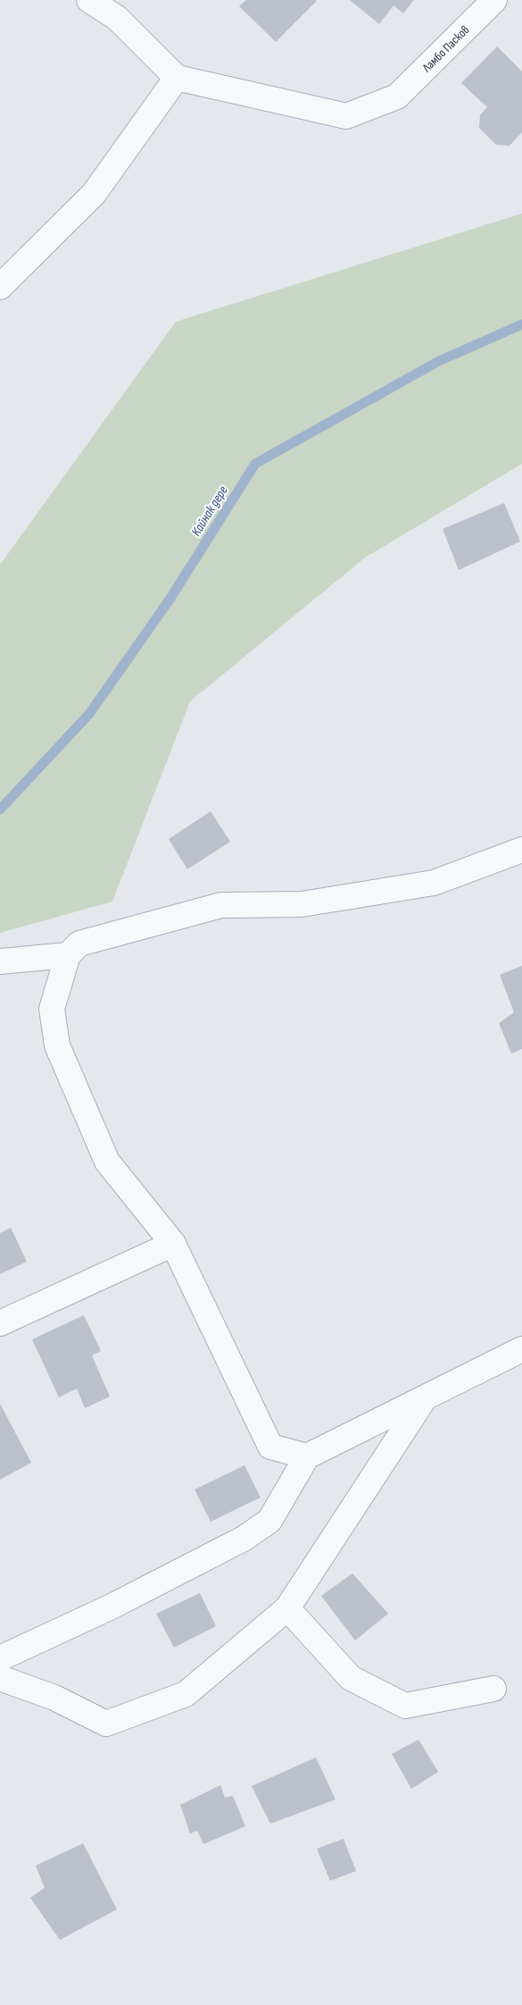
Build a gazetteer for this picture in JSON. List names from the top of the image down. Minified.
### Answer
{"streets":{"street":["Ламбо Пасков"]},"water":["Кайнак дере"]}
